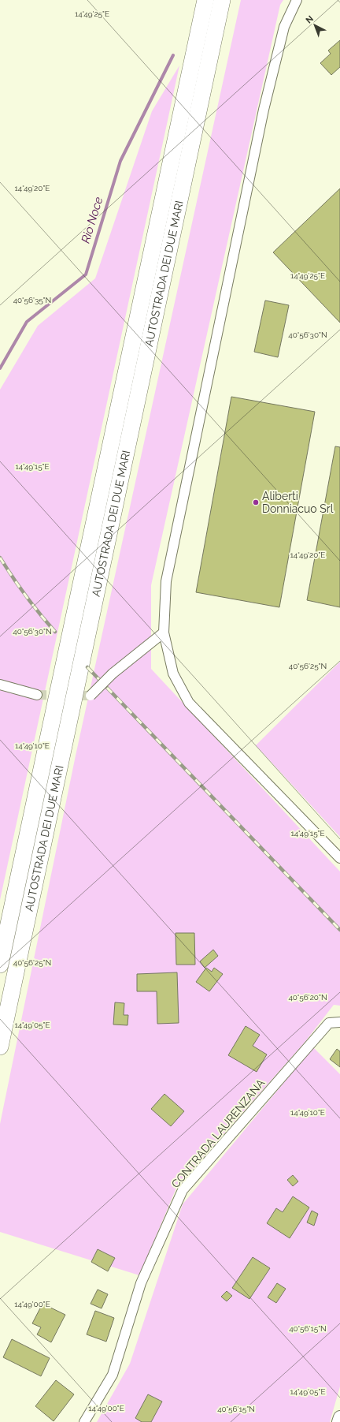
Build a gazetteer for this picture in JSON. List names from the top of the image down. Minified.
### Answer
{"streets":{"highway":["AUTOSTRADA DEI DUE MARI"],"street":["CONTRADA LAURENZANA"]},"water":["Rio Noce"],"places":["Aliberti Donniacuo Srl"],"north":"top left","coordinates":["14°49'25\"E","14°49'20\"E","40°56'35\"N","40°56'30\"N","14°49'15\"E","40°56'25\"N","14°49'10\"E","40°56'20\"N","14°49'05\"E","14°49'00\"E","40°56'15\"N"]}
